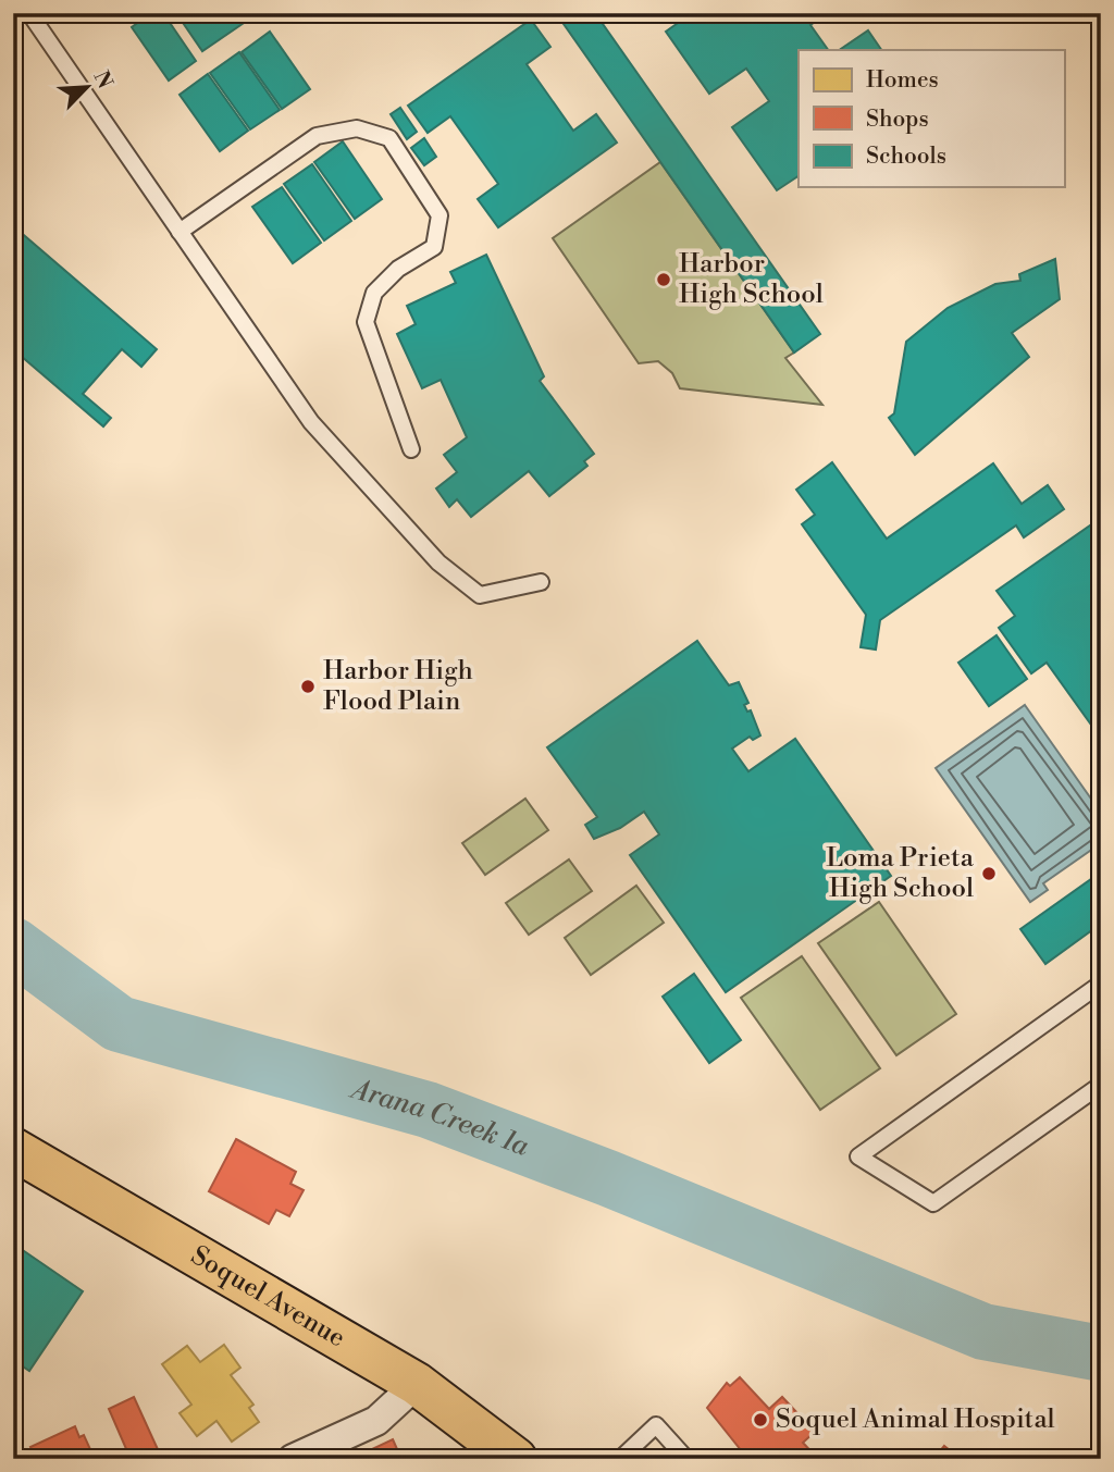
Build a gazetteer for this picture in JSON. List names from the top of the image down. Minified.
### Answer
{"streets":{"main road":["Soquel Avenue"]},"water":["Arana Creek 1a"],"places":["Harbor High School","Harbor High Flood Plain","Loma Prieta High School","Soquel Animal Hospital"],"legend":["Homes","Shops","Schools"],"north":"top right"}
